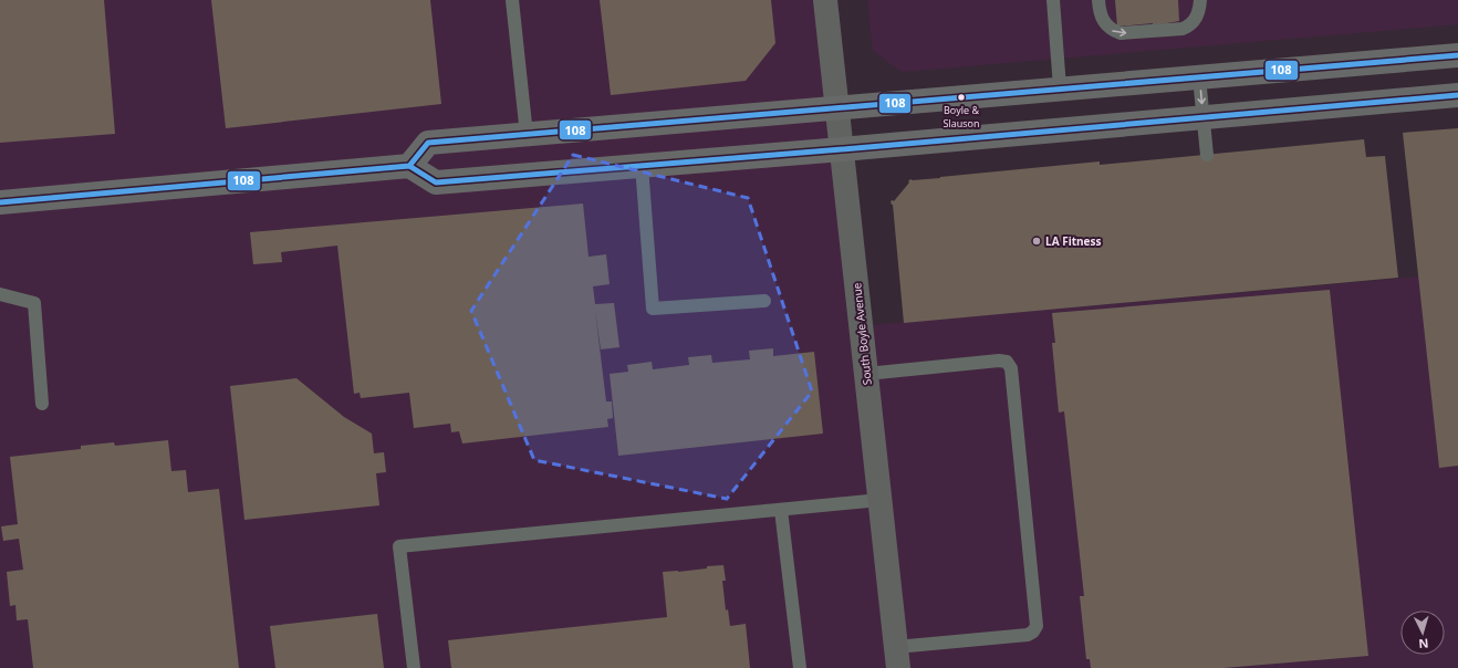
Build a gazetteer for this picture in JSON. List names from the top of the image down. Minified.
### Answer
{"streets":{"main road":["South Boyle Avenue"]},"places":["Boyle & Slauson","LA Fitness"],"lines":["transit line 108"],"north":"bottom"}
